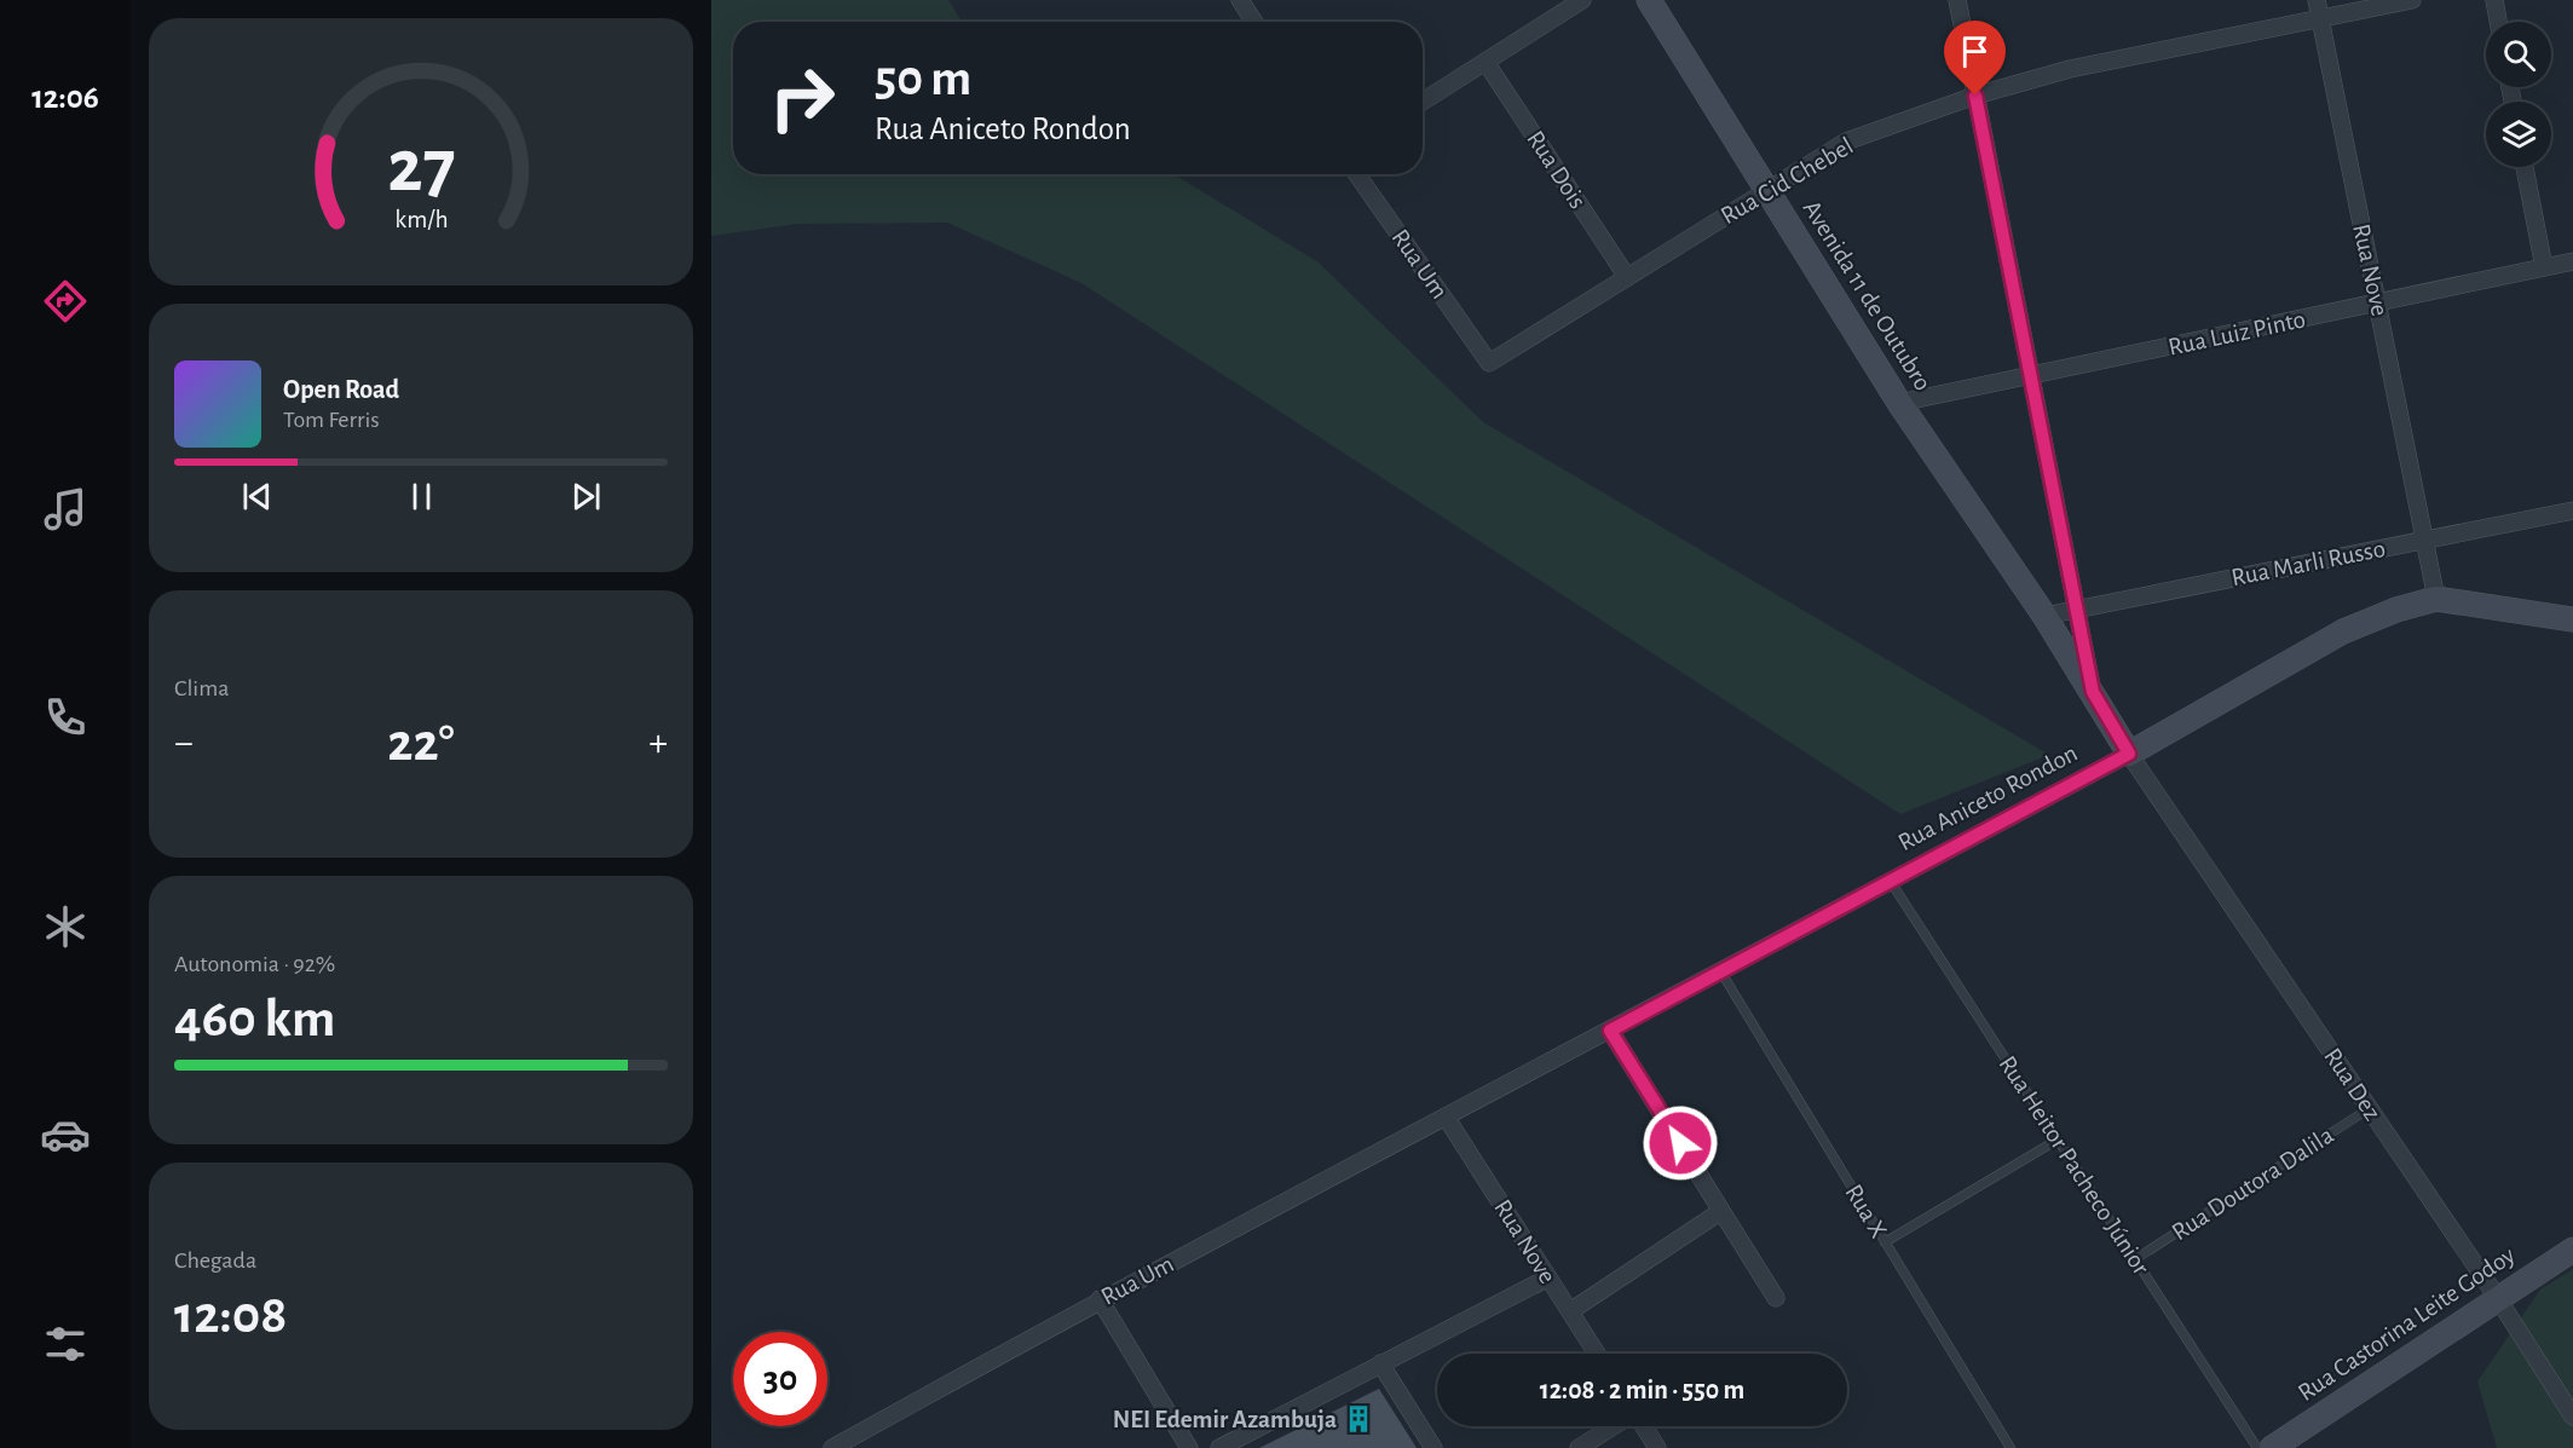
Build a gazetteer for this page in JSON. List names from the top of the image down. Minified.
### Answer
{"streets":{"street":["Rua Dois","Rua Cid Chebel","Rua Um","Rua Nove","Avenida 11 de Outubro","Rua Luiz Pinto","Rua Marli Russo","Rua Aniceto Rondon","Rua Dez","Rua Castorina Leite Godoy"],"lane":["Rua Heitor Pacheco Júnior","Rua Doutora Dalila","Rua X"]},"crossings":[["Rua Dois","Rua Cid Chebel"],["Rua Cid Chebel","Rua Um"],["Rua Cid Chebel","Rua Nove"],["Rua Cid Chebel","Avenida 11 de Outubro"],["Rua Um","Rua Nove"],["Rua Um","Rua Aniceto Rondon"],["Rua Nove","Rua Luiz Pinto"],["Rua Nove","Rua Marli Russo"],["Rua Nove","Rua Aniceto Rondon"],["Avenida 11 de Outubro","Rua Luiz Pinto"],["Avenida 11 de Outubro","Rua Marli Russo"],["Avenida 11 de Outubro","Rua Aniceto Rondon"],["Avenida 11 de Outubro","Rua Dez"],["Rua Aniceto Rondon","Rua Dez"],["Rua Aniceto Rondon","Rua Heitor Pacheco Júnior"],["Rua Aniceto Rondon","Rua X"],["Rua Dez","Rua Doutora Dalila"],["Rua Dez","Rua Castorina Leite Godoy"],["Rua Heitor Pacheco Júnior","Rua Doutora Dalila"]],"places":{"building":["NEI Edemir Azambuja"]},"page":{"tabs":"12:06","turn":["50 m","Rua Aniceto Rondon"],"song":["Open Road","Tom Ferris"],"tile":["Clima",["Autonomia · 92%","460 km"],["Chegada","12:08"]],"heat":["−","22°","+"],"limit":"30","trip":"12:08 · 2 min · 550 m","gauge":["27","km/h"]}}
